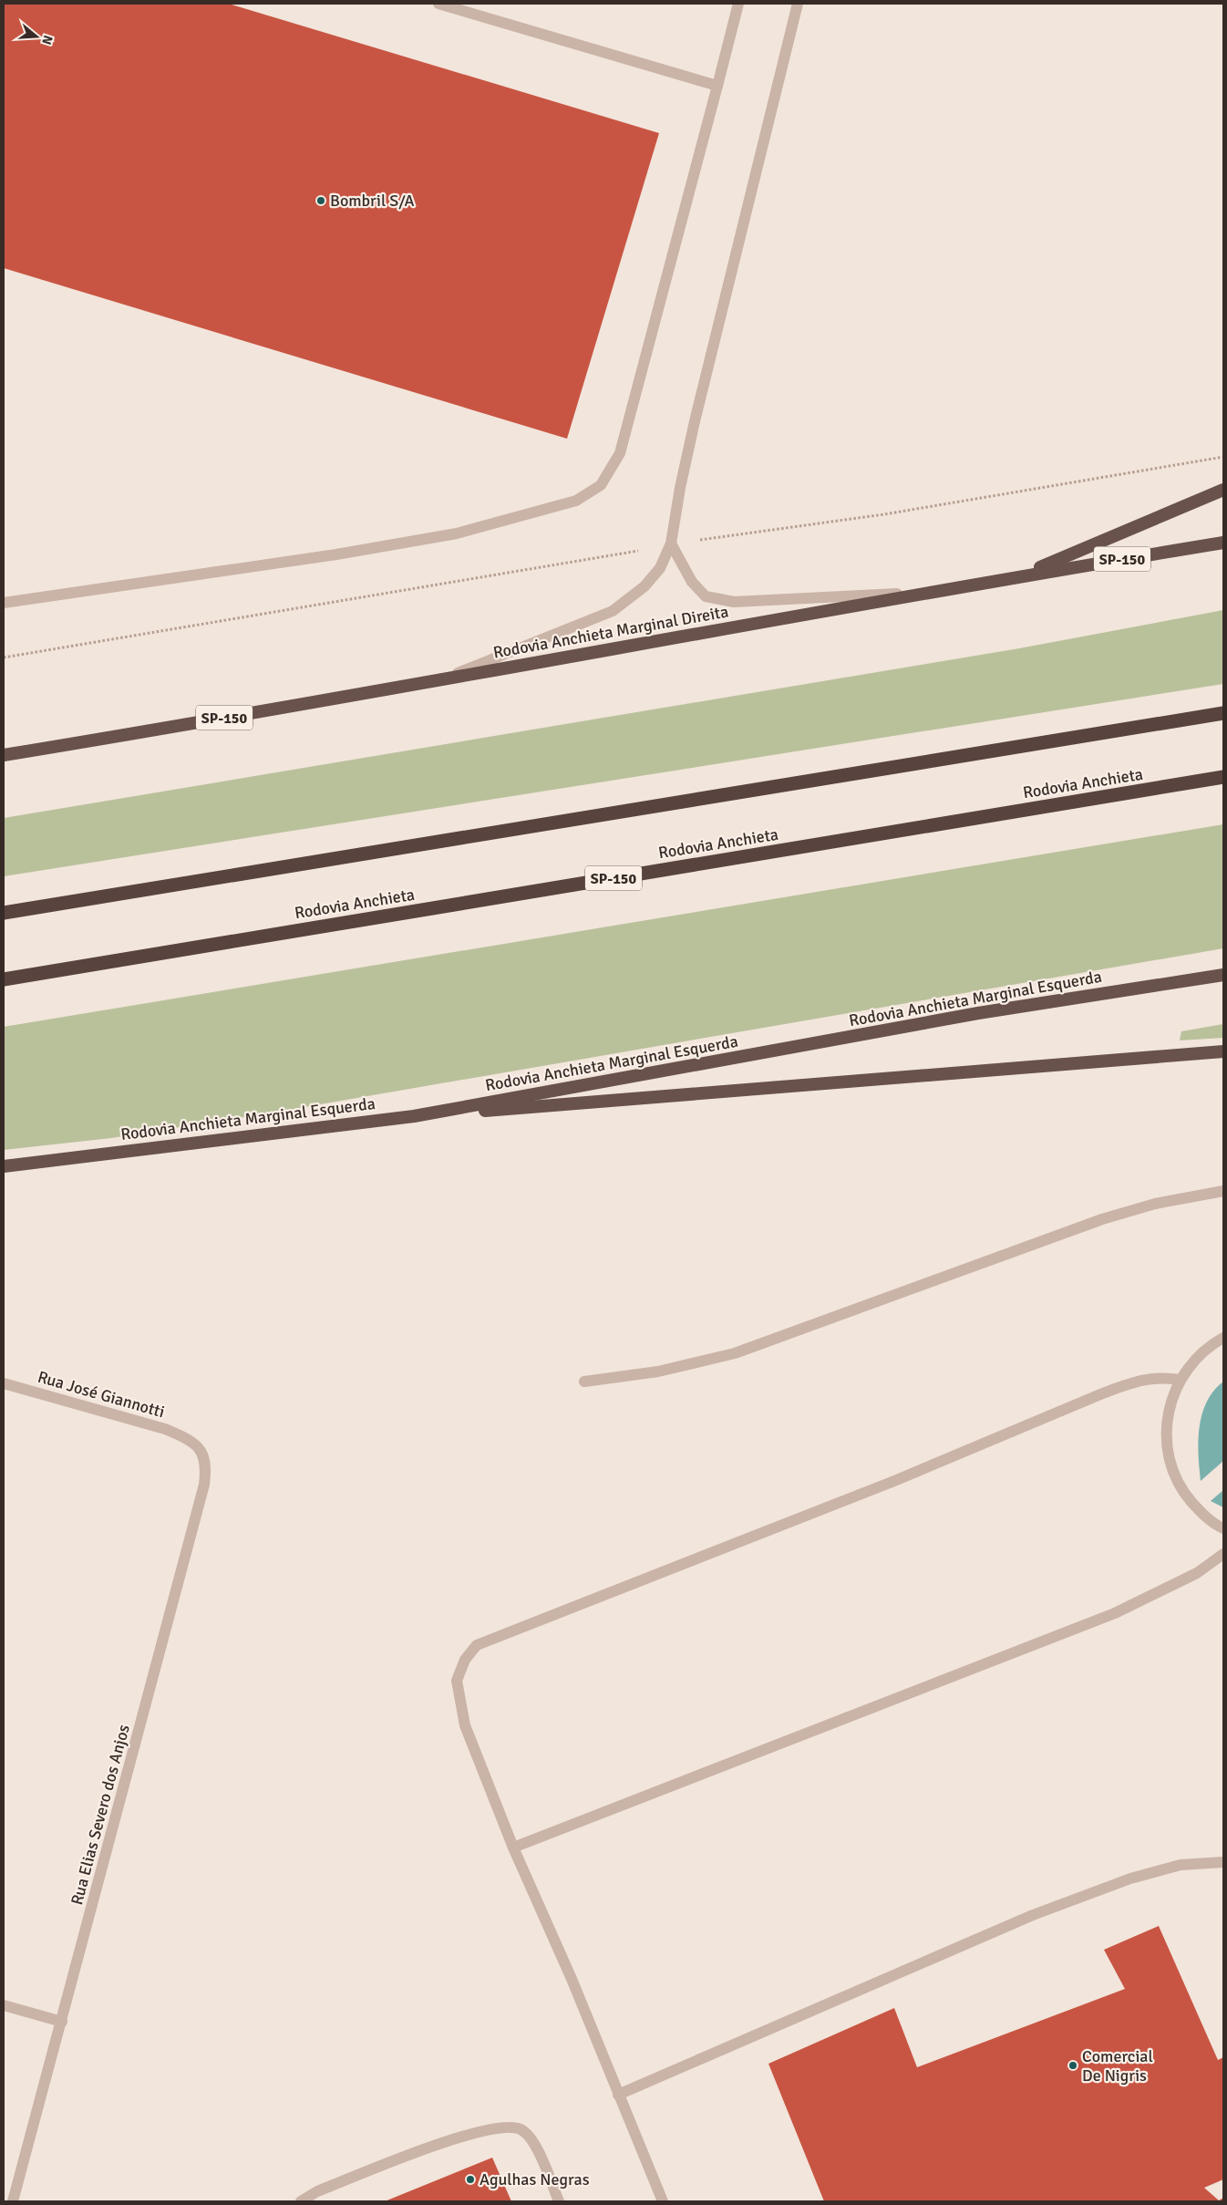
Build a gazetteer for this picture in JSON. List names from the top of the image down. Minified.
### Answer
{"streets":{"highway":["SP-150","Rodovia Anchieta Marginal Direita","Rodovia Anchieta","Rodovia Anchieta Marginal Esquerda"],"street":["Rua José Giannotti","Rua Elias Severo dos Anjos"]},"crossings":[["Rua José Giannotti","Rua Elias Severo dos Anjos"]],"places":["Bombril S/A","Comercial De Nigris","Agulhas Negras"],"north":"right"}
